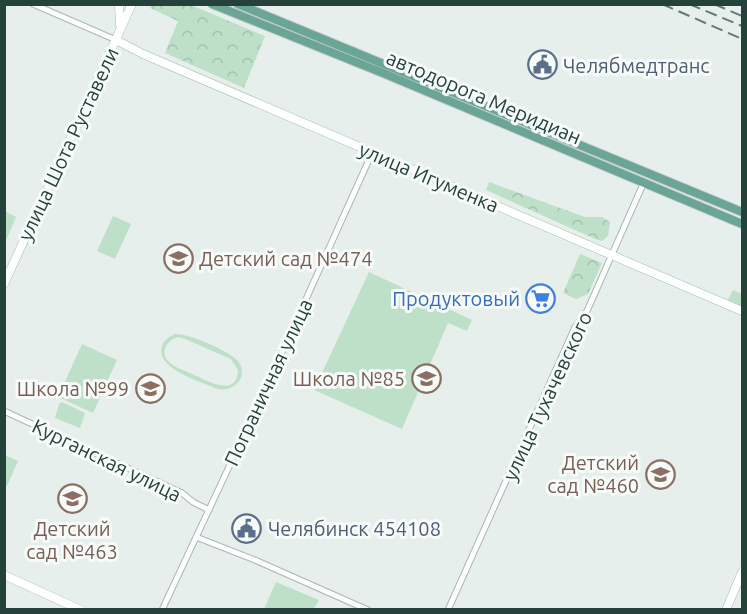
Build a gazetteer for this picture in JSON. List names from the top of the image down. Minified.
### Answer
{"streets":{"main road":["автодорога Меридиан"],"street":["улица Шота Руставели","улица Игуменка","Пограничная улица","улица Тухачевского","Курганская улица"]},"crossings":[["автодорога Меридиан","улица Тухачевского"],["улица Шота Руставели","улица Игуменка"],["улица Игуменка","Пограничная улица"],["улица Игуменка","улица Тухачевского"],["Пограничная улица","Курганская улица"]],"places":{"public building":["Челябмедтранс","Челябинск 454108"],"school or university":["Детский сад №474","Школа №85","Школа №99","Детский сад №460","Детский сад №463"],"supermarket":["Продуктовый"]}}
